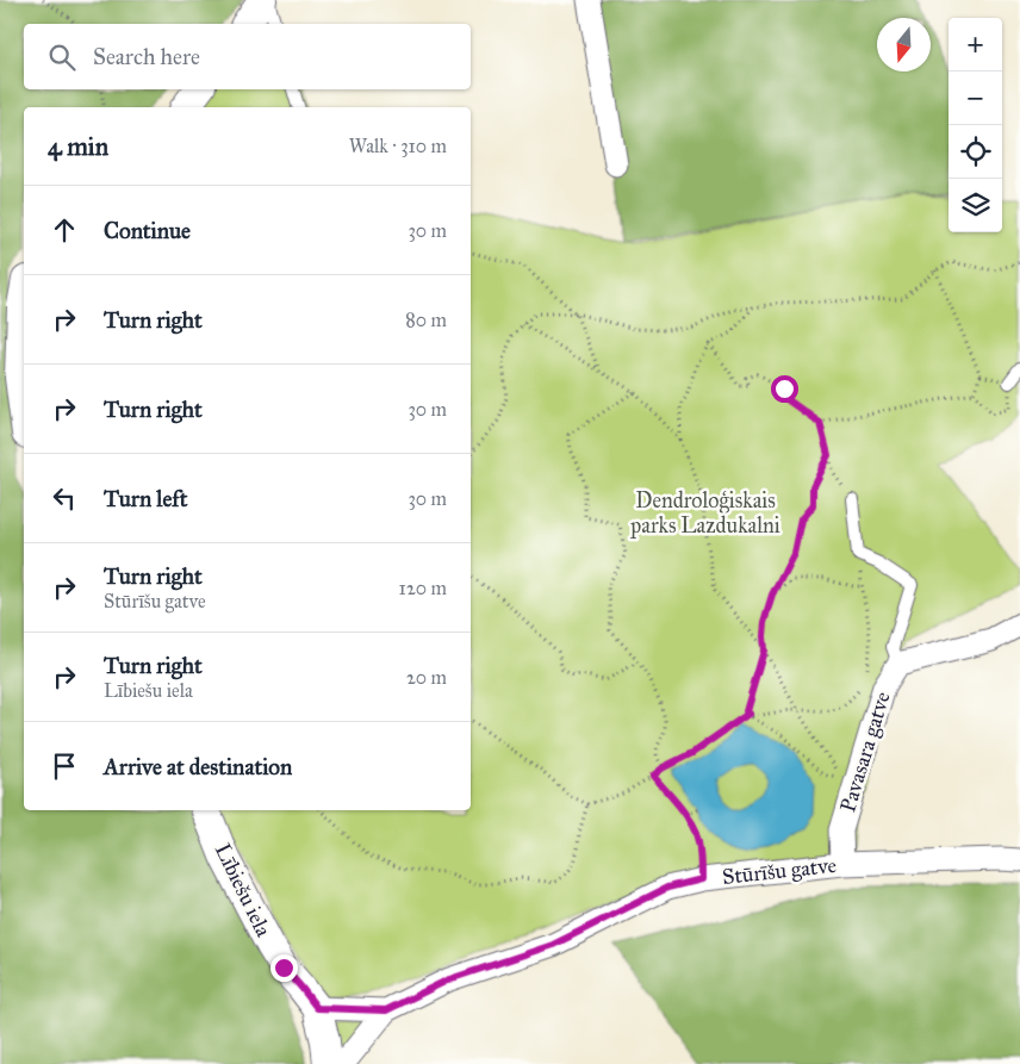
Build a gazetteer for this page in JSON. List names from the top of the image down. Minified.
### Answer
{"streets":{"street":["Pavasara gatve","Stūrīšu gatve","Lībiešu iela"]},"crossings":[["Pavasara gatve","Stūrīšu gatve"],["Stūrīšu gatve","Lībiešu iela"]],"parks":["Dendroloģiskais parks Lazdukalni"],"north":"bottom","page":{"map_buttons":["+","−"],"search":"Search here","heading":["4 min","Walk · 310 m"],"list":[["Continue","30 m"],["Turn right","80 m"],["Turn right","30 m"],["Turn left","30 m"],["Turn right","Stūrīšu gatve","120 m"],["Turn right","Lībiešu iela","20 m"],"Arrive at destination"]}}
